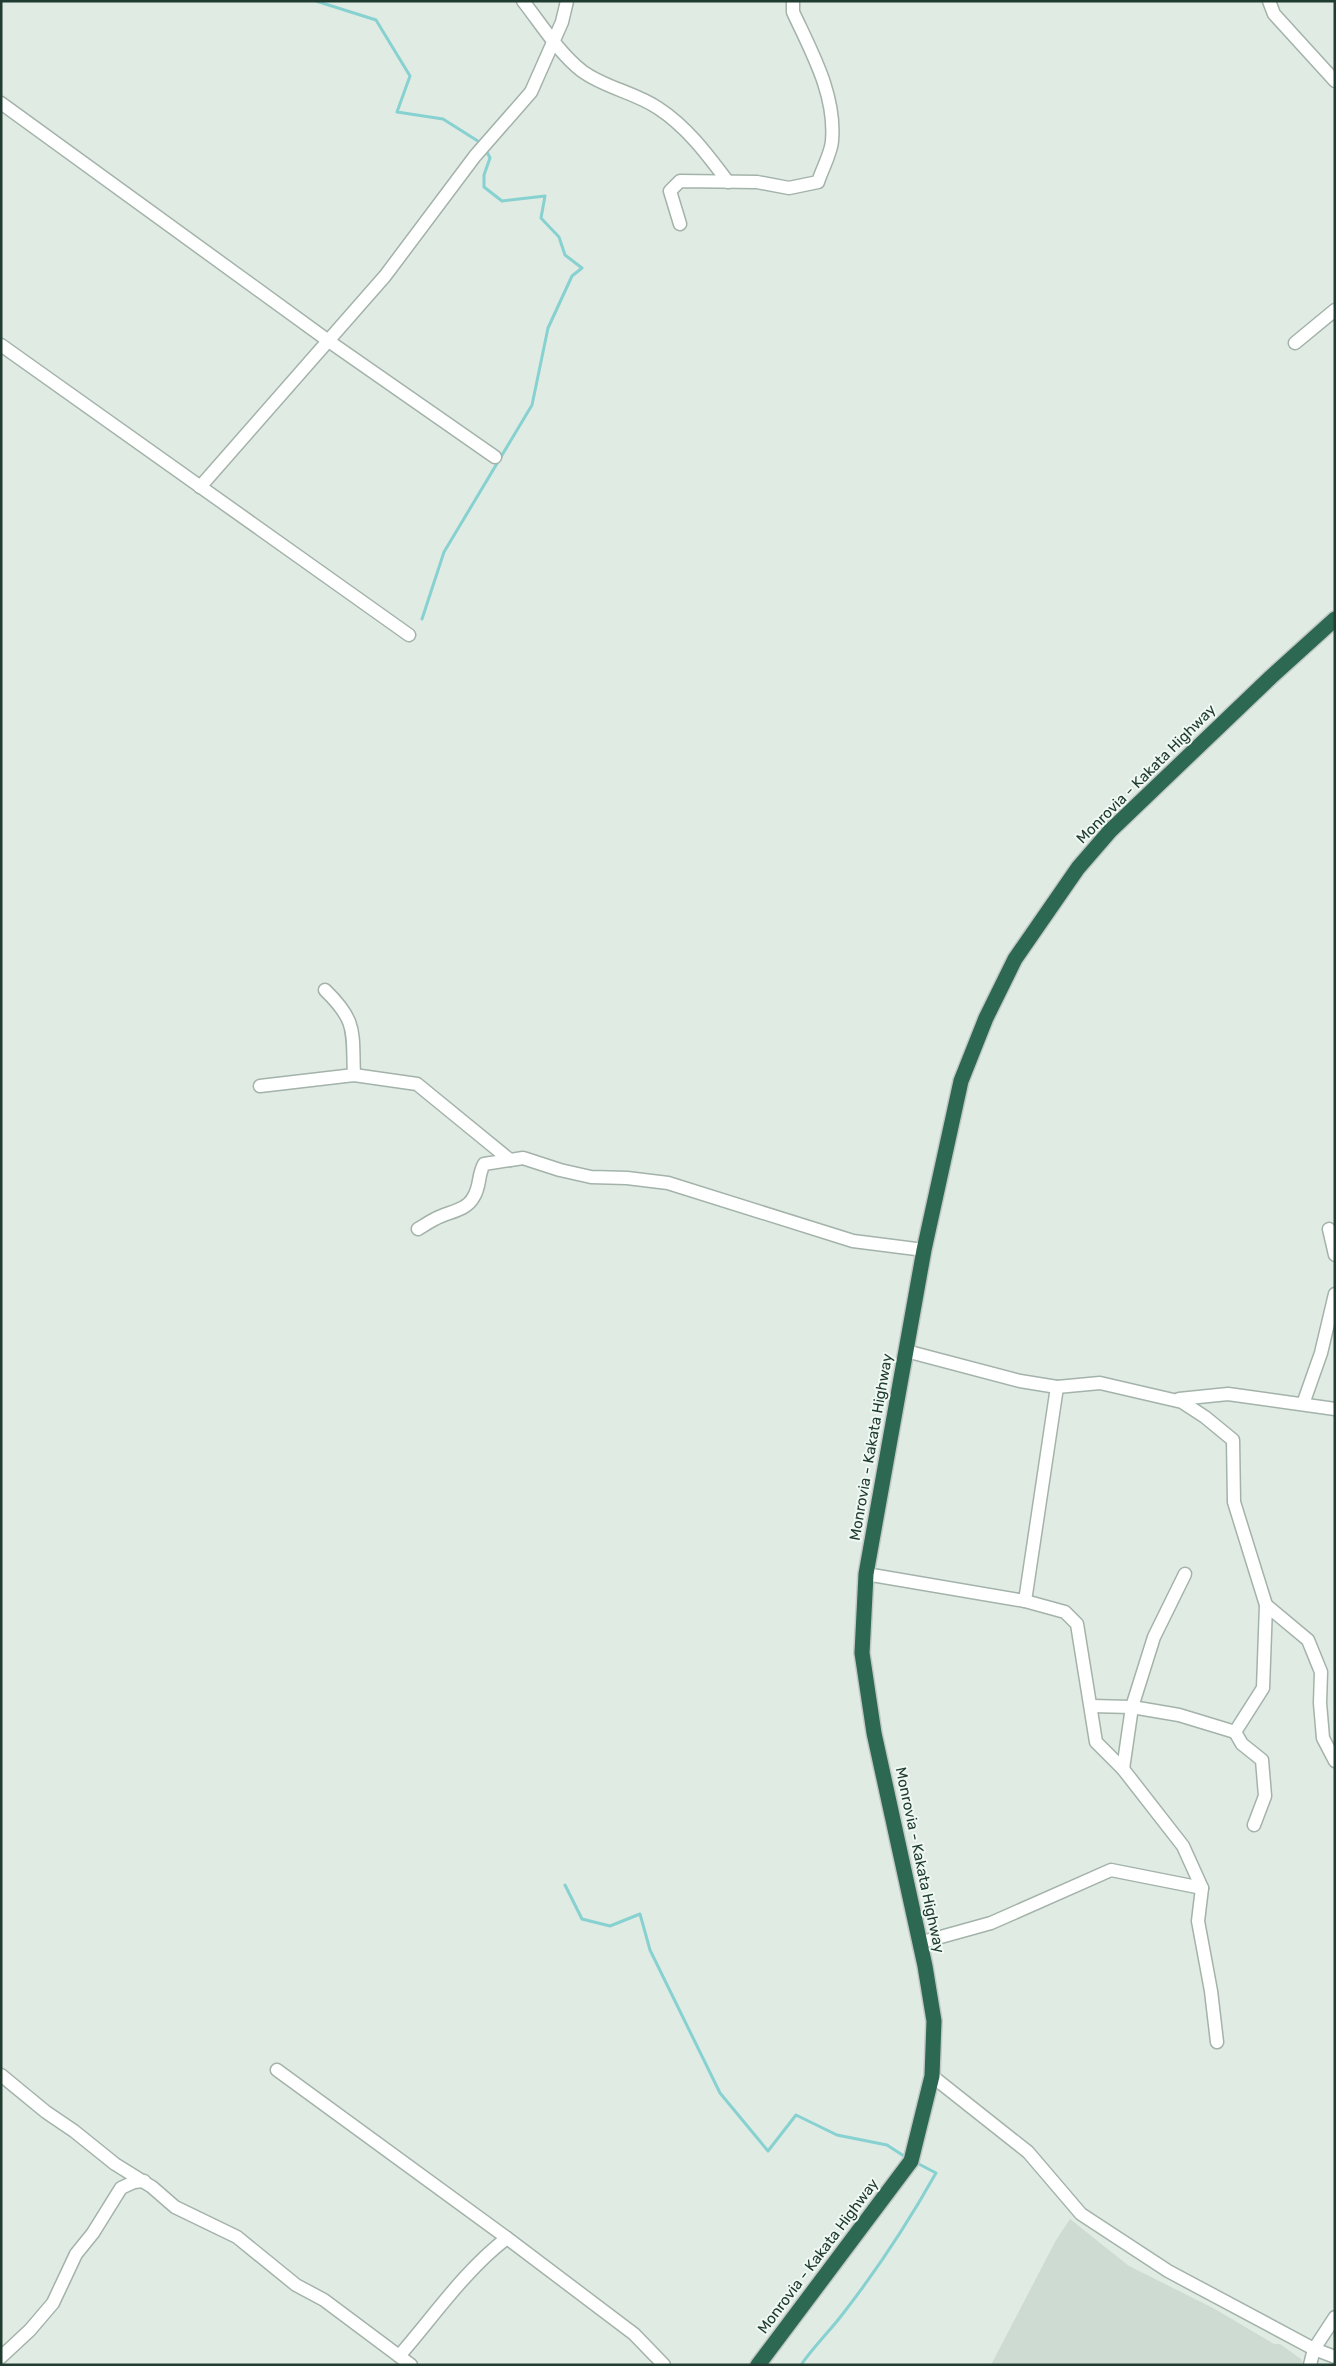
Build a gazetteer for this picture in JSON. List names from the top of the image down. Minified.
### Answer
{"streets":{"highway":["Monrovia - Kakata Highway"]}}
